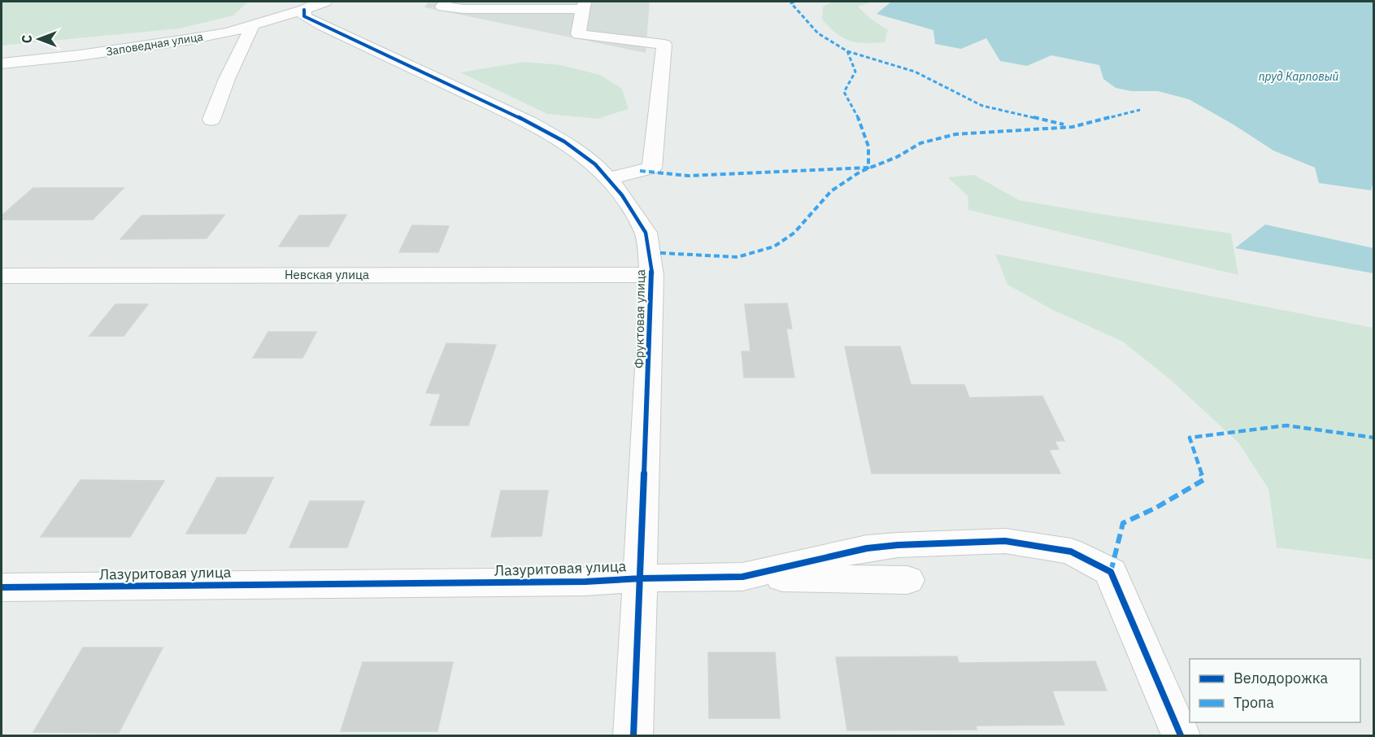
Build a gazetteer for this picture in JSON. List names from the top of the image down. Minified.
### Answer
{"streets":{"street":["Заповедная улица","Невская улица","Фруктовая улица","Лазуритовая улица"]},"crossings":[["Заповедная улица","Фруктовая улица"],["Невская улица","Фруктовая улица"],["Фруктовая улица","Лазуритовая улица"]],"water":["пруд Карповый"],"legend":["Велодорожка","Тропа"],"north":"left"}
